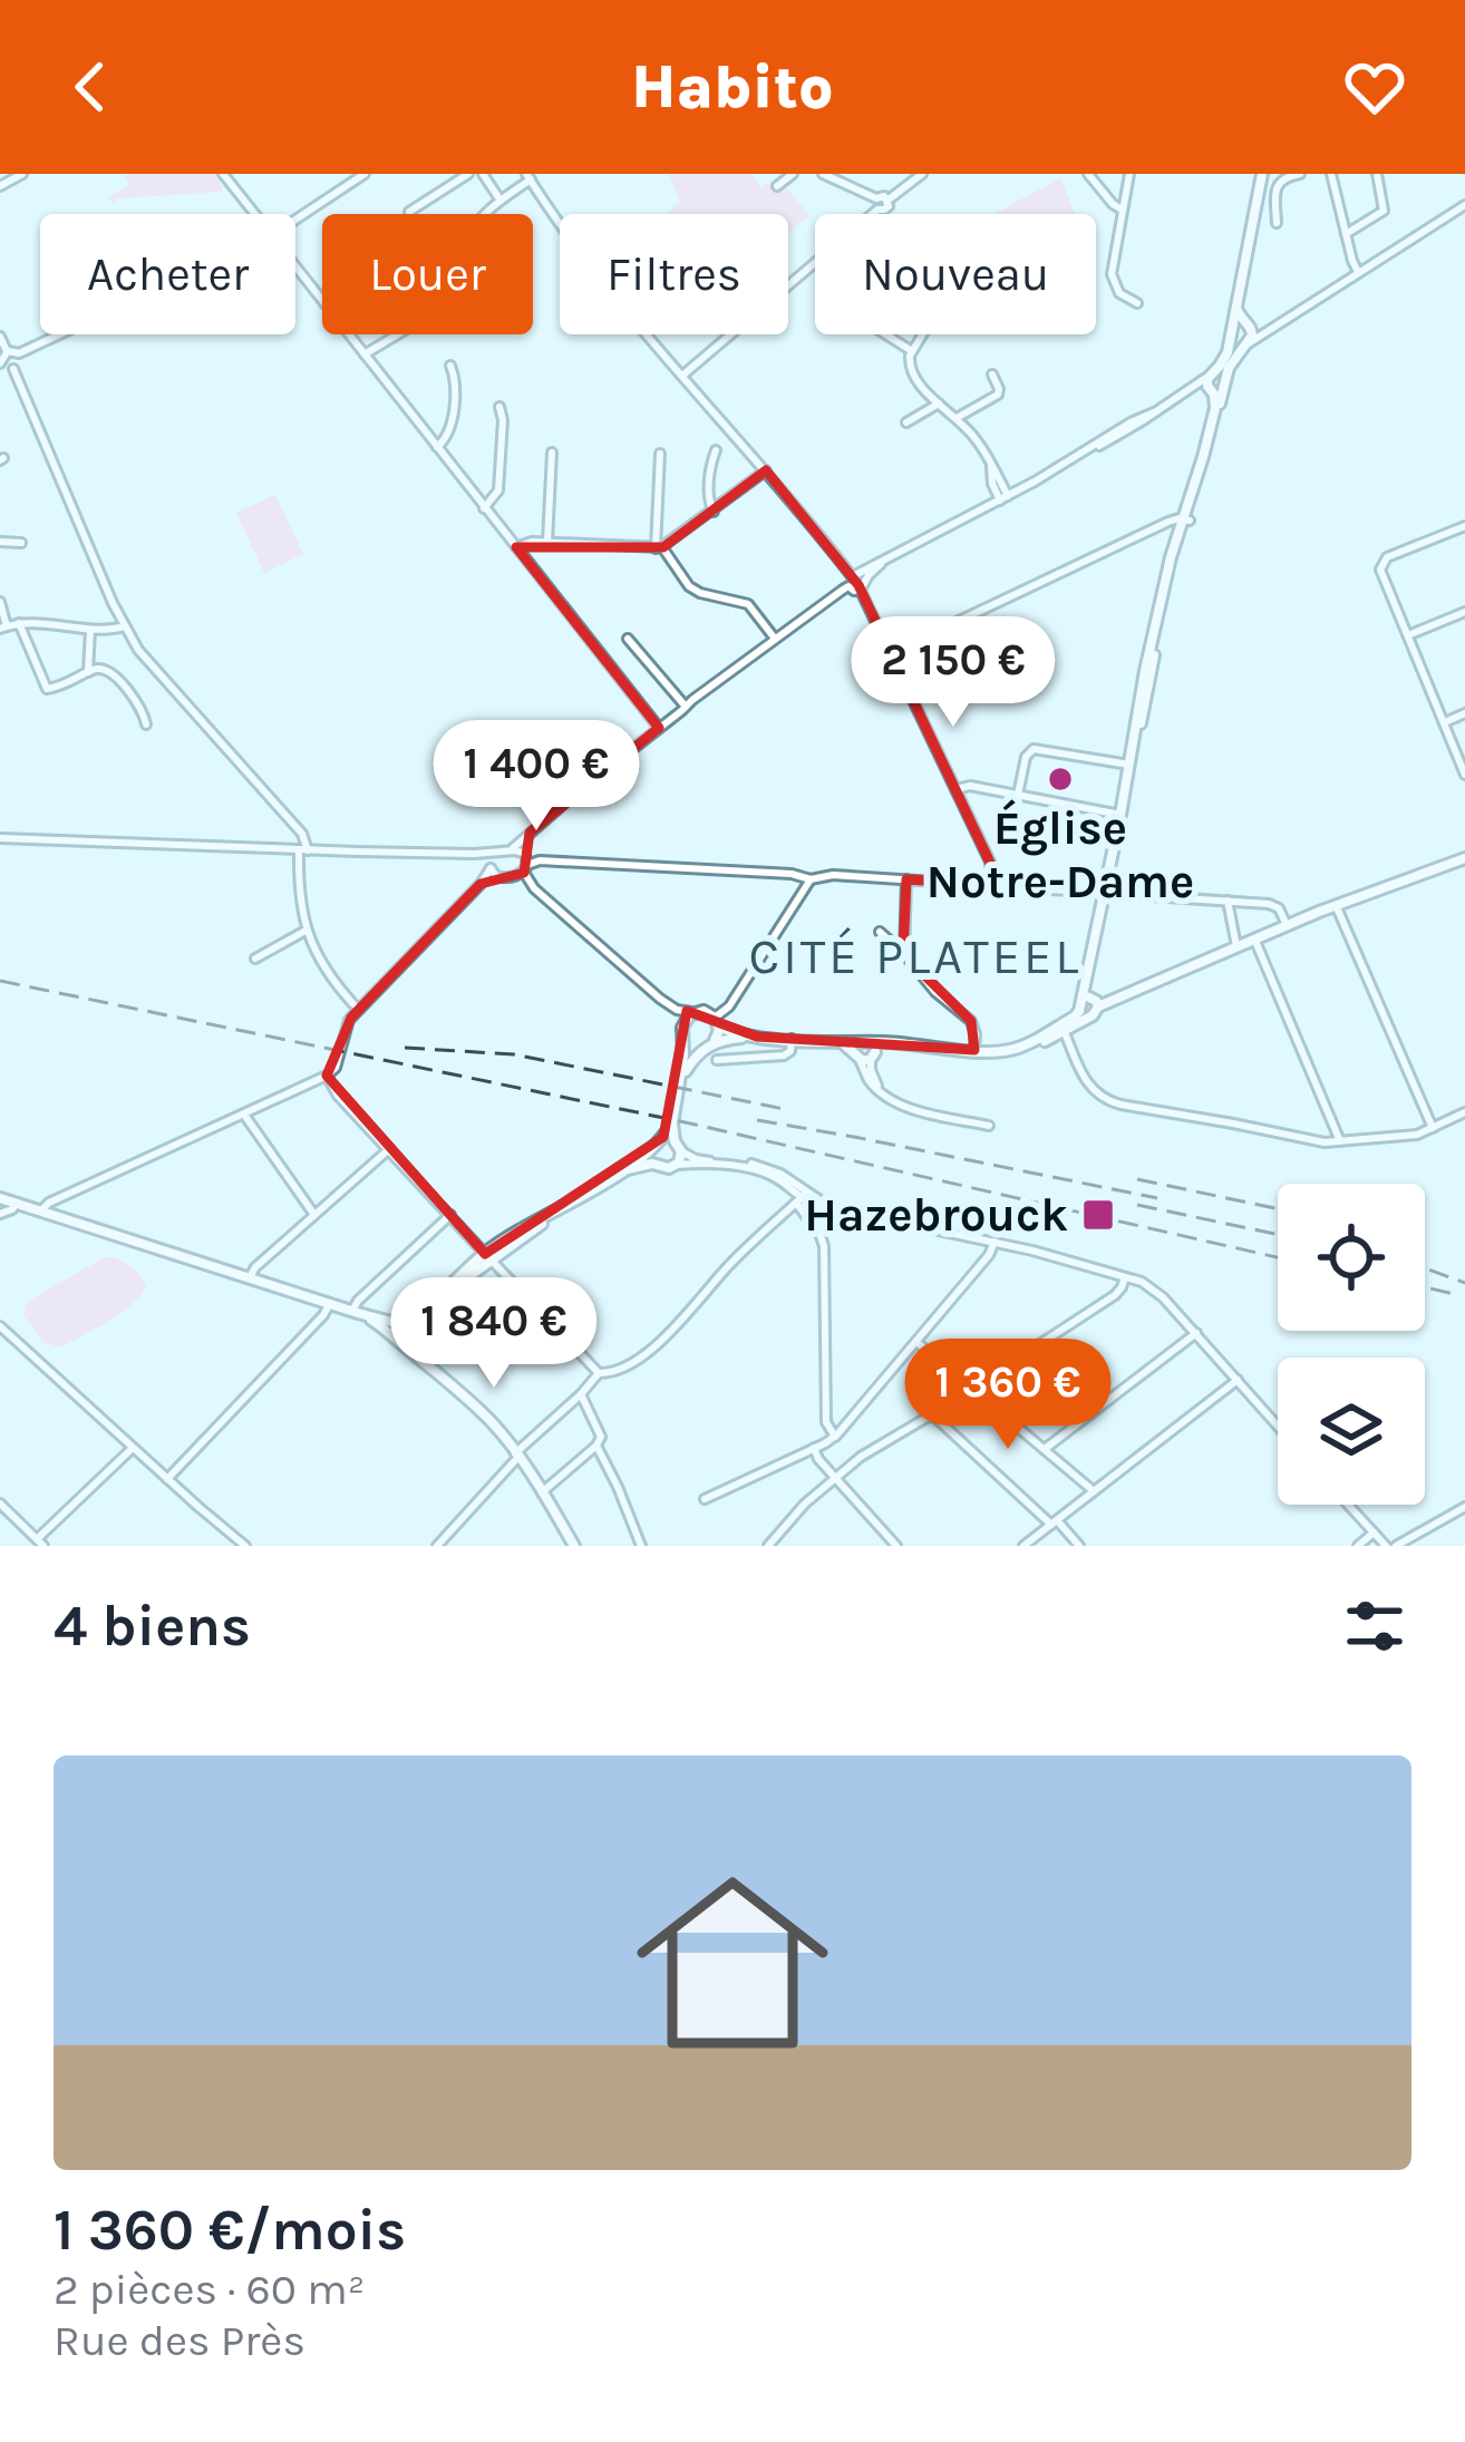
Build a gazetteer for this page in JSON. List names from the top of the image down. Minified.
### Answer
{"districts":["CITÉ PLATEEL"],"places":{"other":["Église Notre-Dame"],"transit":["Hazebrouck"]},"page":{"header":"Habito","chip":["Acheter","Louer","Filtres","Nouveau"],"price":["2 150 €","1 400 €","1 840 €","1 360 €"],"heading":"4 biens","list":[{"name":"1 360 €/mois","note":"2 pièces · 60 m² · Rue des Près"}]}}
